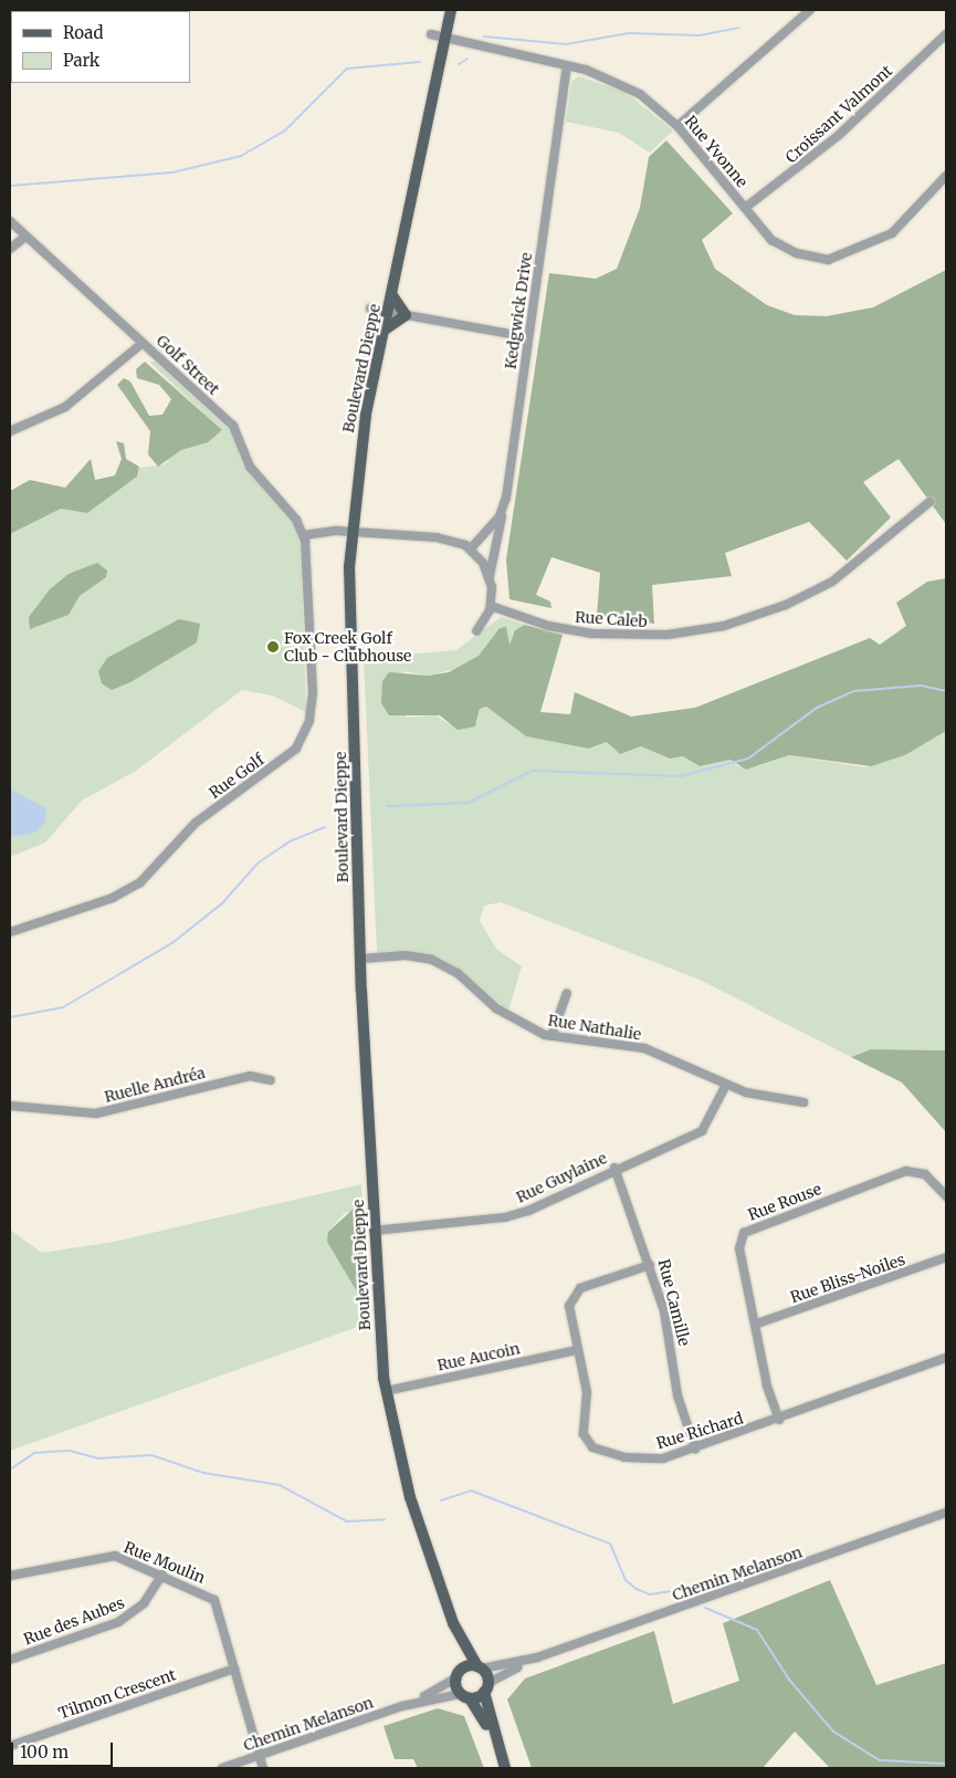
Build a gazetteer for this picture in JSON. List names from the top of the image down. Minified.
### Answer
{"streets":{"main road":["Boulevard Dieppe"],"street":["Croissant Valmont","Rue Yvonne","Kedgwick Drive","Golf Street","Rue Caleb","Rue Golf","Rue Nathalie","Ruelle Andréa","Rue Guylaine","Rue Rouse","Rue Bliss-Noiles","Rue Camille","Rue Aucoin","Rue Richard","Rue Moulin","Chemin Melanson","Rue des Aubes","Tilmon Crescent"]},"crossings":[["Croissant Valmont","Rue Yvonne"],["Rue Yvonne","Kedgwick Drive"],["Rue Yvonne","Boulevard Dieppe"],["Golf Street","Rue Golf"],["Boulevard Dieppe","Rue Nathalie"],["Boulevard Dieppe","Rue Guylaine"],["Boulevard Dieppe","Rue Aucoin"],["Rue Nathalie","Rue Guylaine"],["Rue Guylaine","Rue Camille"],["Rue Rouse","Rue Bliss-Noiles"],["Rue Rouse","Rue Richard"],["Rue Camille","Rue Richard"],["Rue Aucoin","Rue Richard"],["Rue Moulin","Chemin Melanson"],["Rue Moulin","Rue des Aubes"],["Rue Moulin","Tilmon Crescent"]],"places":["Fox Creek Golf Club - Clubhouse"],"legend":["Road","Park"],"scale_bar":"100 m"}
